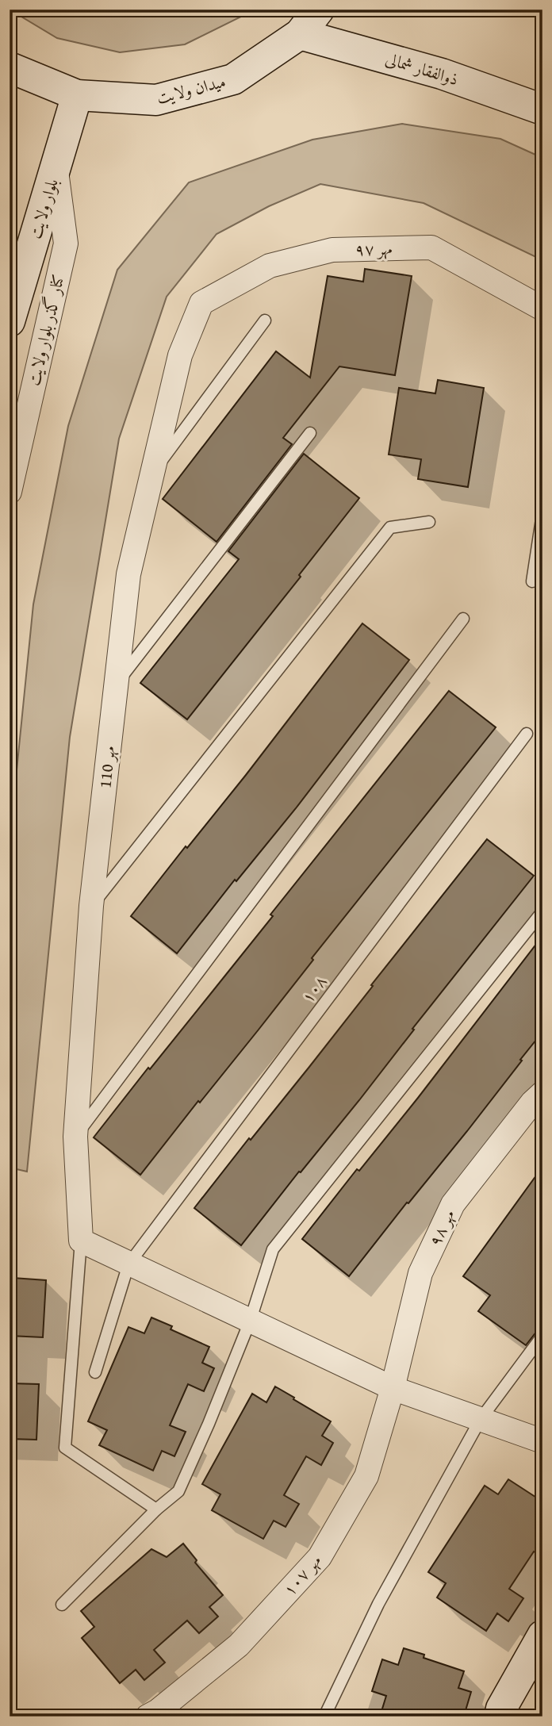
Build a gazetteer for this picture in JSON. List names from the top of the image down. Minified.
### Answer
{"streets":{"main road":["ذوالفقار شمالی","میدان ولایت","بلوار ولایت"],"street":["مهر ۹۷","کنار گذر بلوار ولایت","مهر 110","مهر ۹۸","مهر ۱۰۷"],"lane":["۱۰۸"]},"crossings":[["ذوالفقار شمالی","میدان ولایت"],["میدان ولایت","بلوار ولایت"],["بلوار ولایت","کنار گذر بلوار ولایت"],["مهر ۹۷","مهر 110"],["مهر ۹۸","مهر ۱۰۷"]]}
